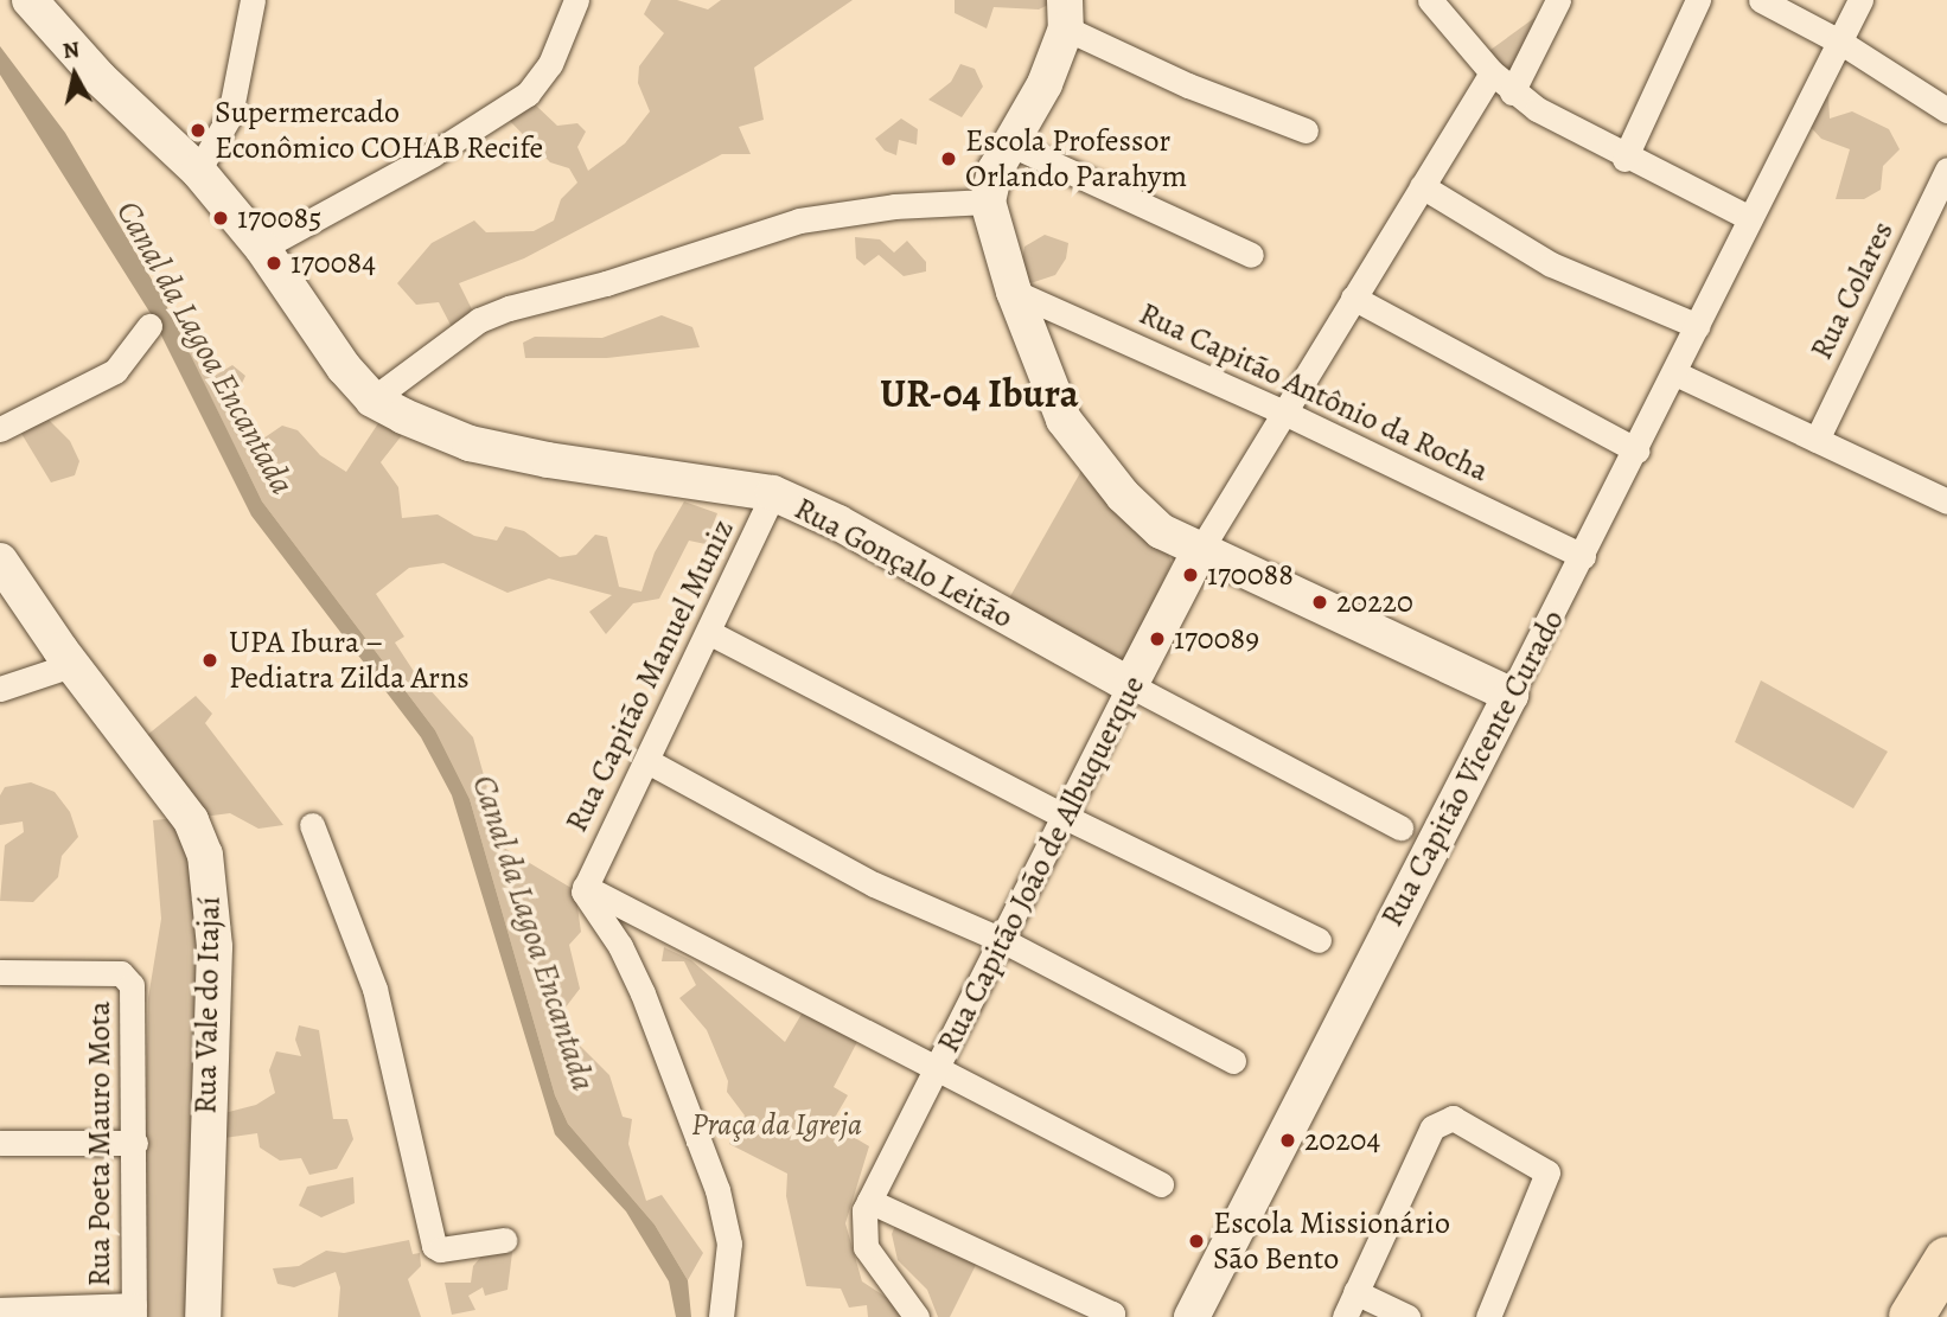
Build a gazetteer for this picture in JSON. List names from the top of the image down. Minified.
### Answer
{"streets":{"main road":["Rua Gonçalo Leitão","Rua Capitão Vicente Curado","Rua Capitão João de Albuquerque","Rua Vale do Itajaí"],"street":["Rua Colares","Rua Capitão Antônio da Rocha","Rua Capitão Manuel Muniz","Rua Poeta Mauro Mota"]},"crossings":[["Rua Capitão Antônio da Rocha","Rua Capitão Vicente Curado"],["Rua Capitão Antônio da Rocha","Rua Capitão João de Albuquerque"],["Rua Gonçalo Leitão","Rua Capitão Manuel Muniz"],["Rua Gonçalo Leitão","Rua Capitão João de Albuquerque"]],"districts":["UR-04 Ibura"],"water":["Canal da Lagoa Encantada"],"parks":["Praça da Igreja"],"places":["Supermercado Econômico COHAB Recife","Escola Professor Orlando Parahym","170085","170084","170088","20220","170089","UPA Ibura – Pediatra Zilda Arns","20204","Escola Missionário São Bento"],"north":"top"}
